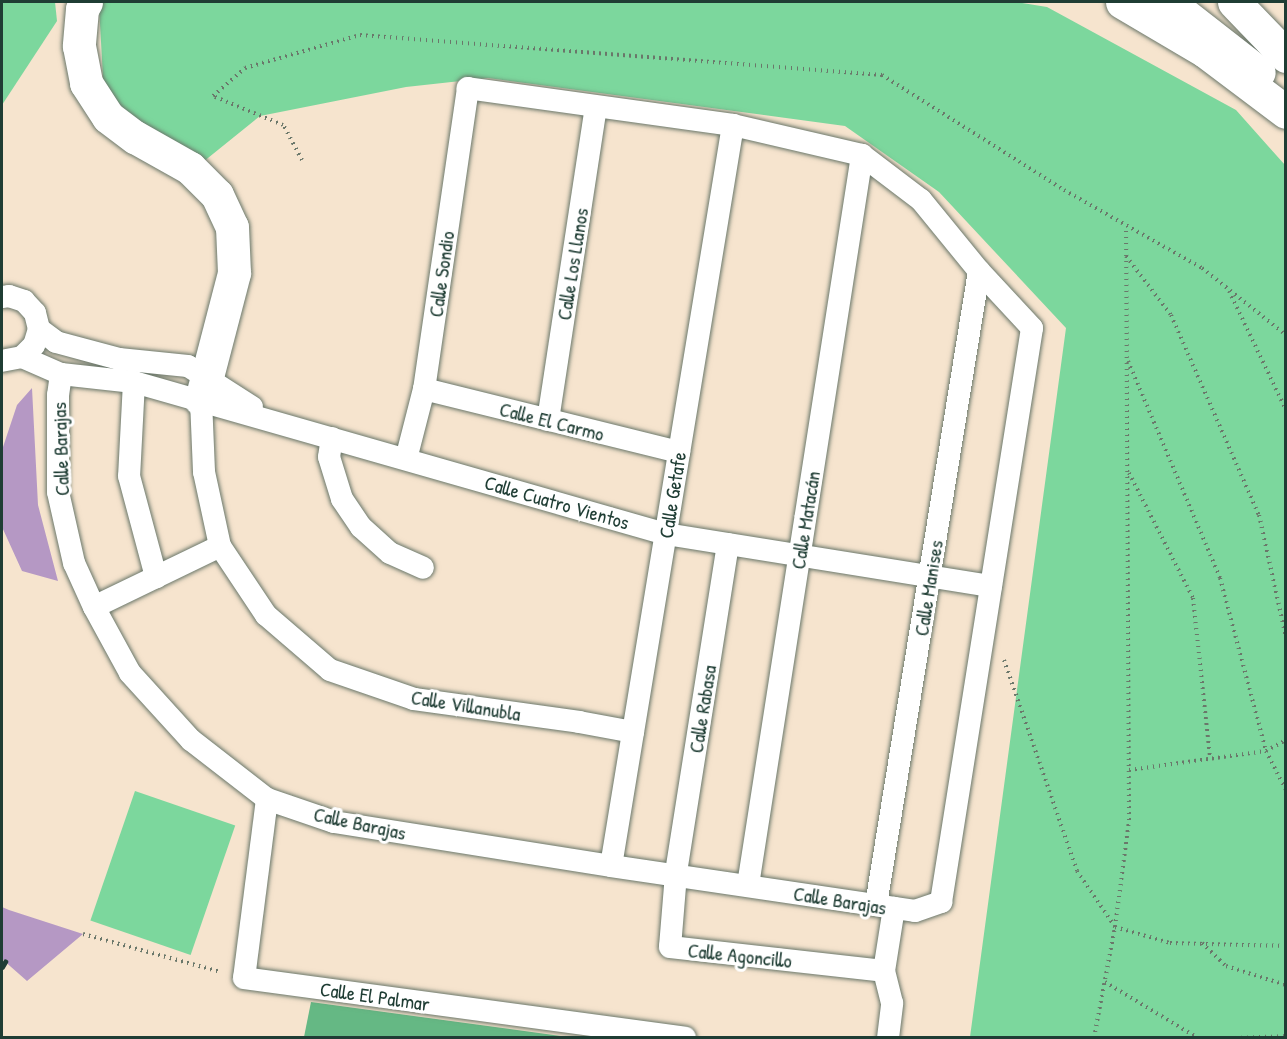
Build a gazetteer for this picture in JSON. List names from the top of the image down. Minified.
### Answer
{"streets":{"street":["Calle Los Llanos","Calle Sondio","Calle El Carmo","Calle Barajas","Calle Getafe","Calle Cuatro Vientos","Calle Matacán","Calle Manises","Calle Villanubla","Calle Rabasa","Calle Agoncillo","Calle El Palmar"]},"crossings":[["Calle Los Llanos","Calle Sondio"],["Calle Los Llanos","Calle El Carmo"],["Calle Sondio","Calle El Carmo"],["Calle Sondio","Calle Cuatro Vientos"],["Calle El Carmo","Calle Getafe"],["Calle Barajas","Calle Getafe"],["Calle Barajas","Calle Cuatro Vientos"],["Calle Barajas","Calle Matacán"],["Calle Barajas","Calle Manises"],["Calle Barajas","Calle Rabasa"],["Calle Barajas","Calle Agoncillo"],["Calle Getafe","Calle Cuatro Vientos"],["Calle Getafe","Calle Villanubla"],["Calle Cuatro Vientos","Calle Matacán"],["Calle Cuatro Vientos","Calle Manises"],["Calle Cuatro Vientos","Calle Villanubla"],["Calle Cuatro Vientos","Calle Rabasa"],["Calle Rabasa","Calle Agoncillo"]]}
